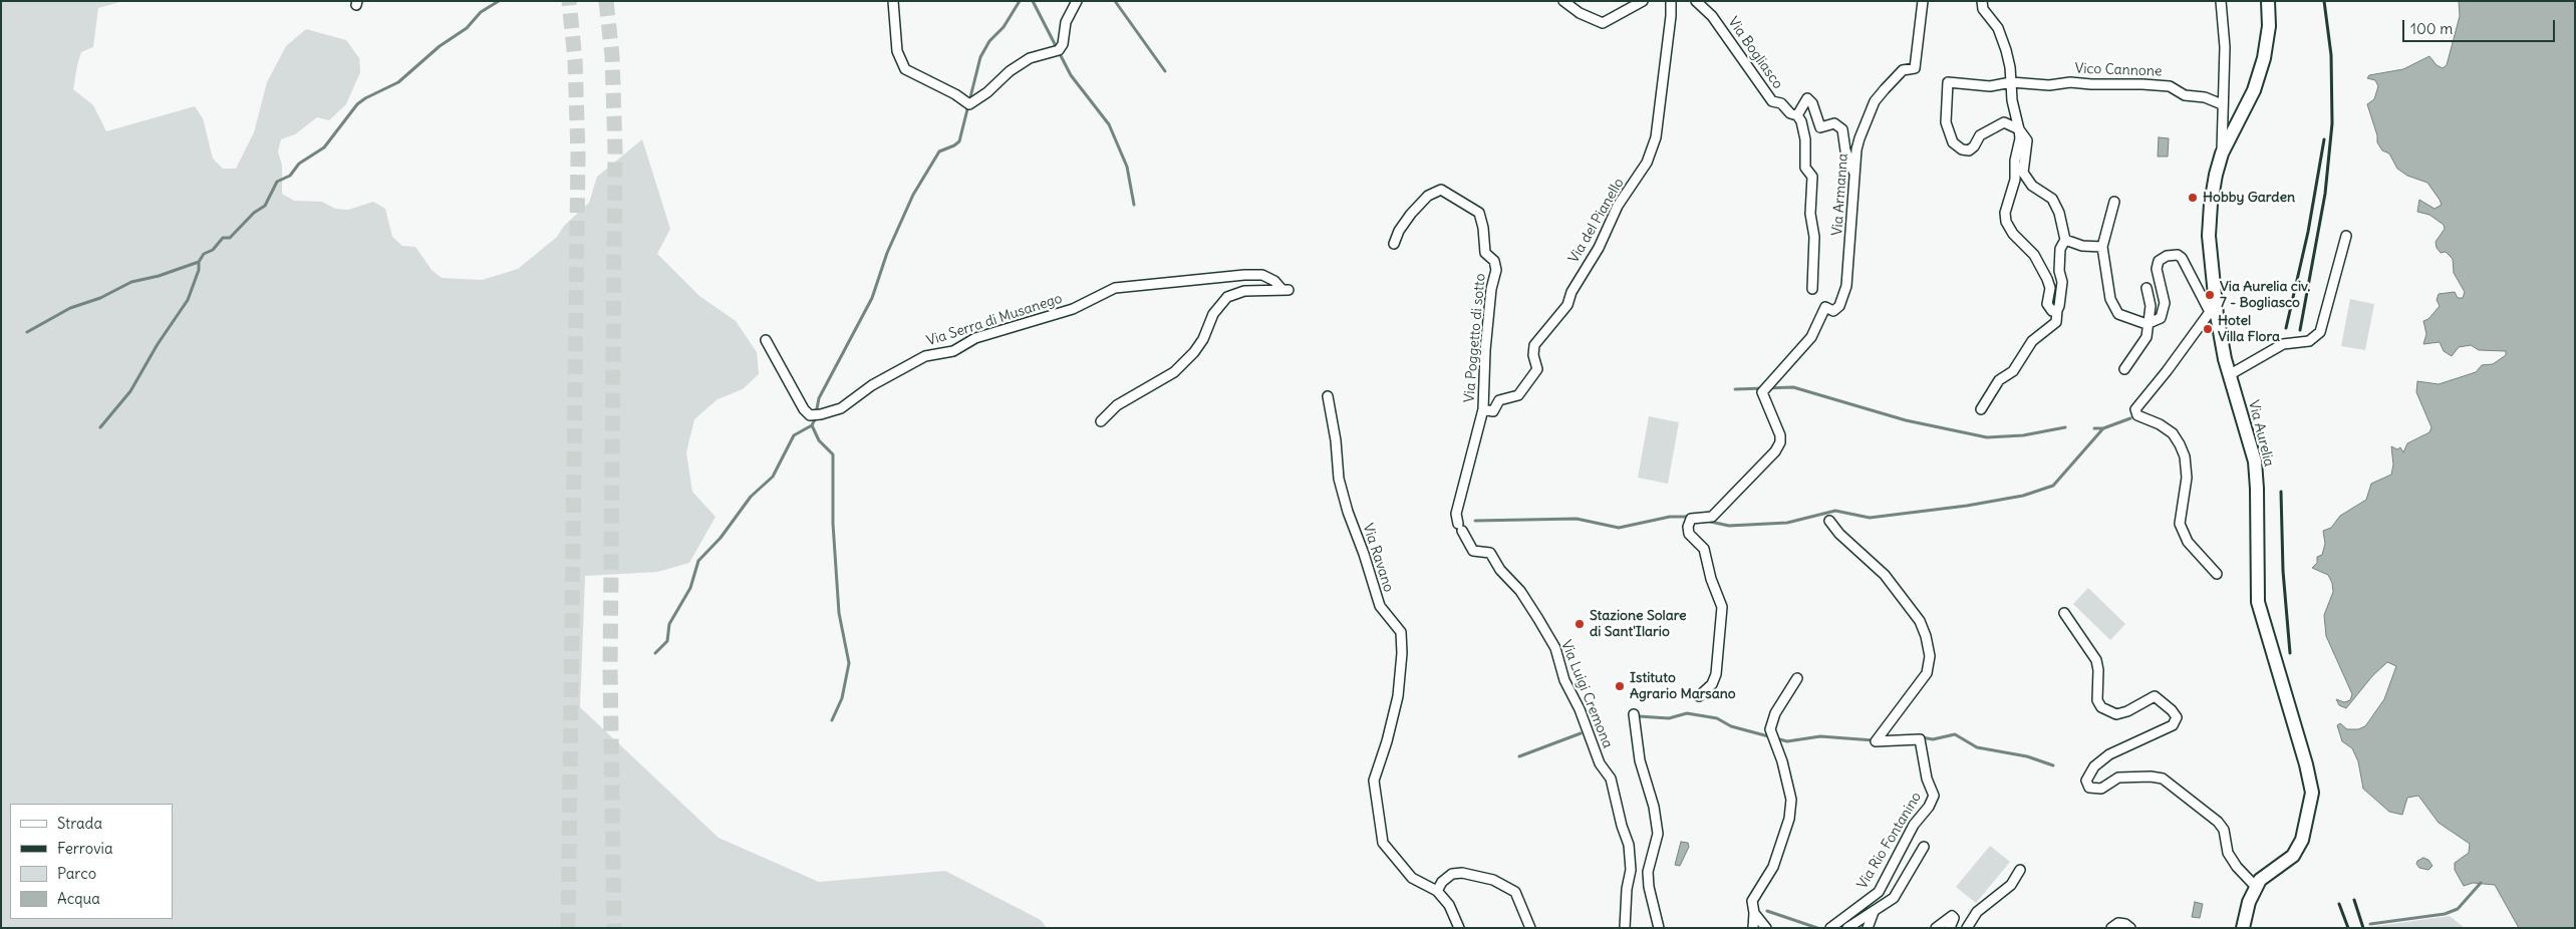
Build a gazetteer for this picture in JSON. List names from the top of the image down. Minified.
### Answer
{"streets":{"main road":["Via Aurelia"],"street":["Via Bogliasco","Vico Cannone","Via Armanna","Via del Pianello","Via Serra di Musanego","Via Poggetto di sotto","Via Ravano","Via Luigi Cremona","Via Rio Fontanino"]},"crossings":[["Via del Pianello","Via Poggetto di sotto"],["Via Poggetto di sotto","Via Luigi Cremona"]],"places":["Hobby Garden","Via Aurelia civ. 7 - Bogliasco","Hotel Villa Flora","Stazione Solare di Sant'Ilario","Istituto Agrario Marsano"],"legend":["Strada","Ferrovia","Parco","Acqua"],"scale_bar":"100 m"}
